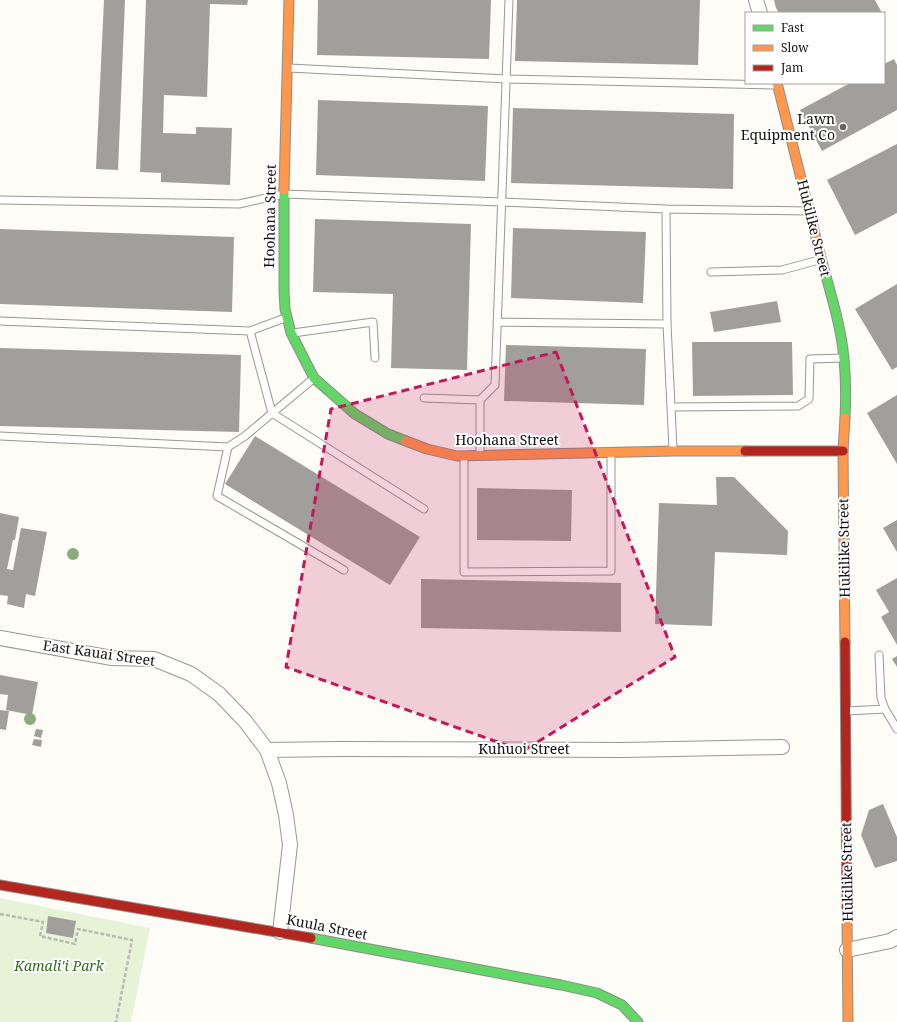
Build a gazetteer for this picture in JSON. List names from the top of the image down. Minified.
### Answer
{"streets":{"street":["Hoohana Street","Hukilike Street","East Kauai Street","Kuhuoi Street","Kuula Street"]},"crossings":[["Hoohana Street","Hukilike Street"],["East Kauai Street","Kuhuoi Street"],["East Kauai Street","Kuula Street"]],"parks":["Kamali'i Park"],"places":["Lawn Equipment Co"],"legend":["Fast","Slow","Jam"]}
